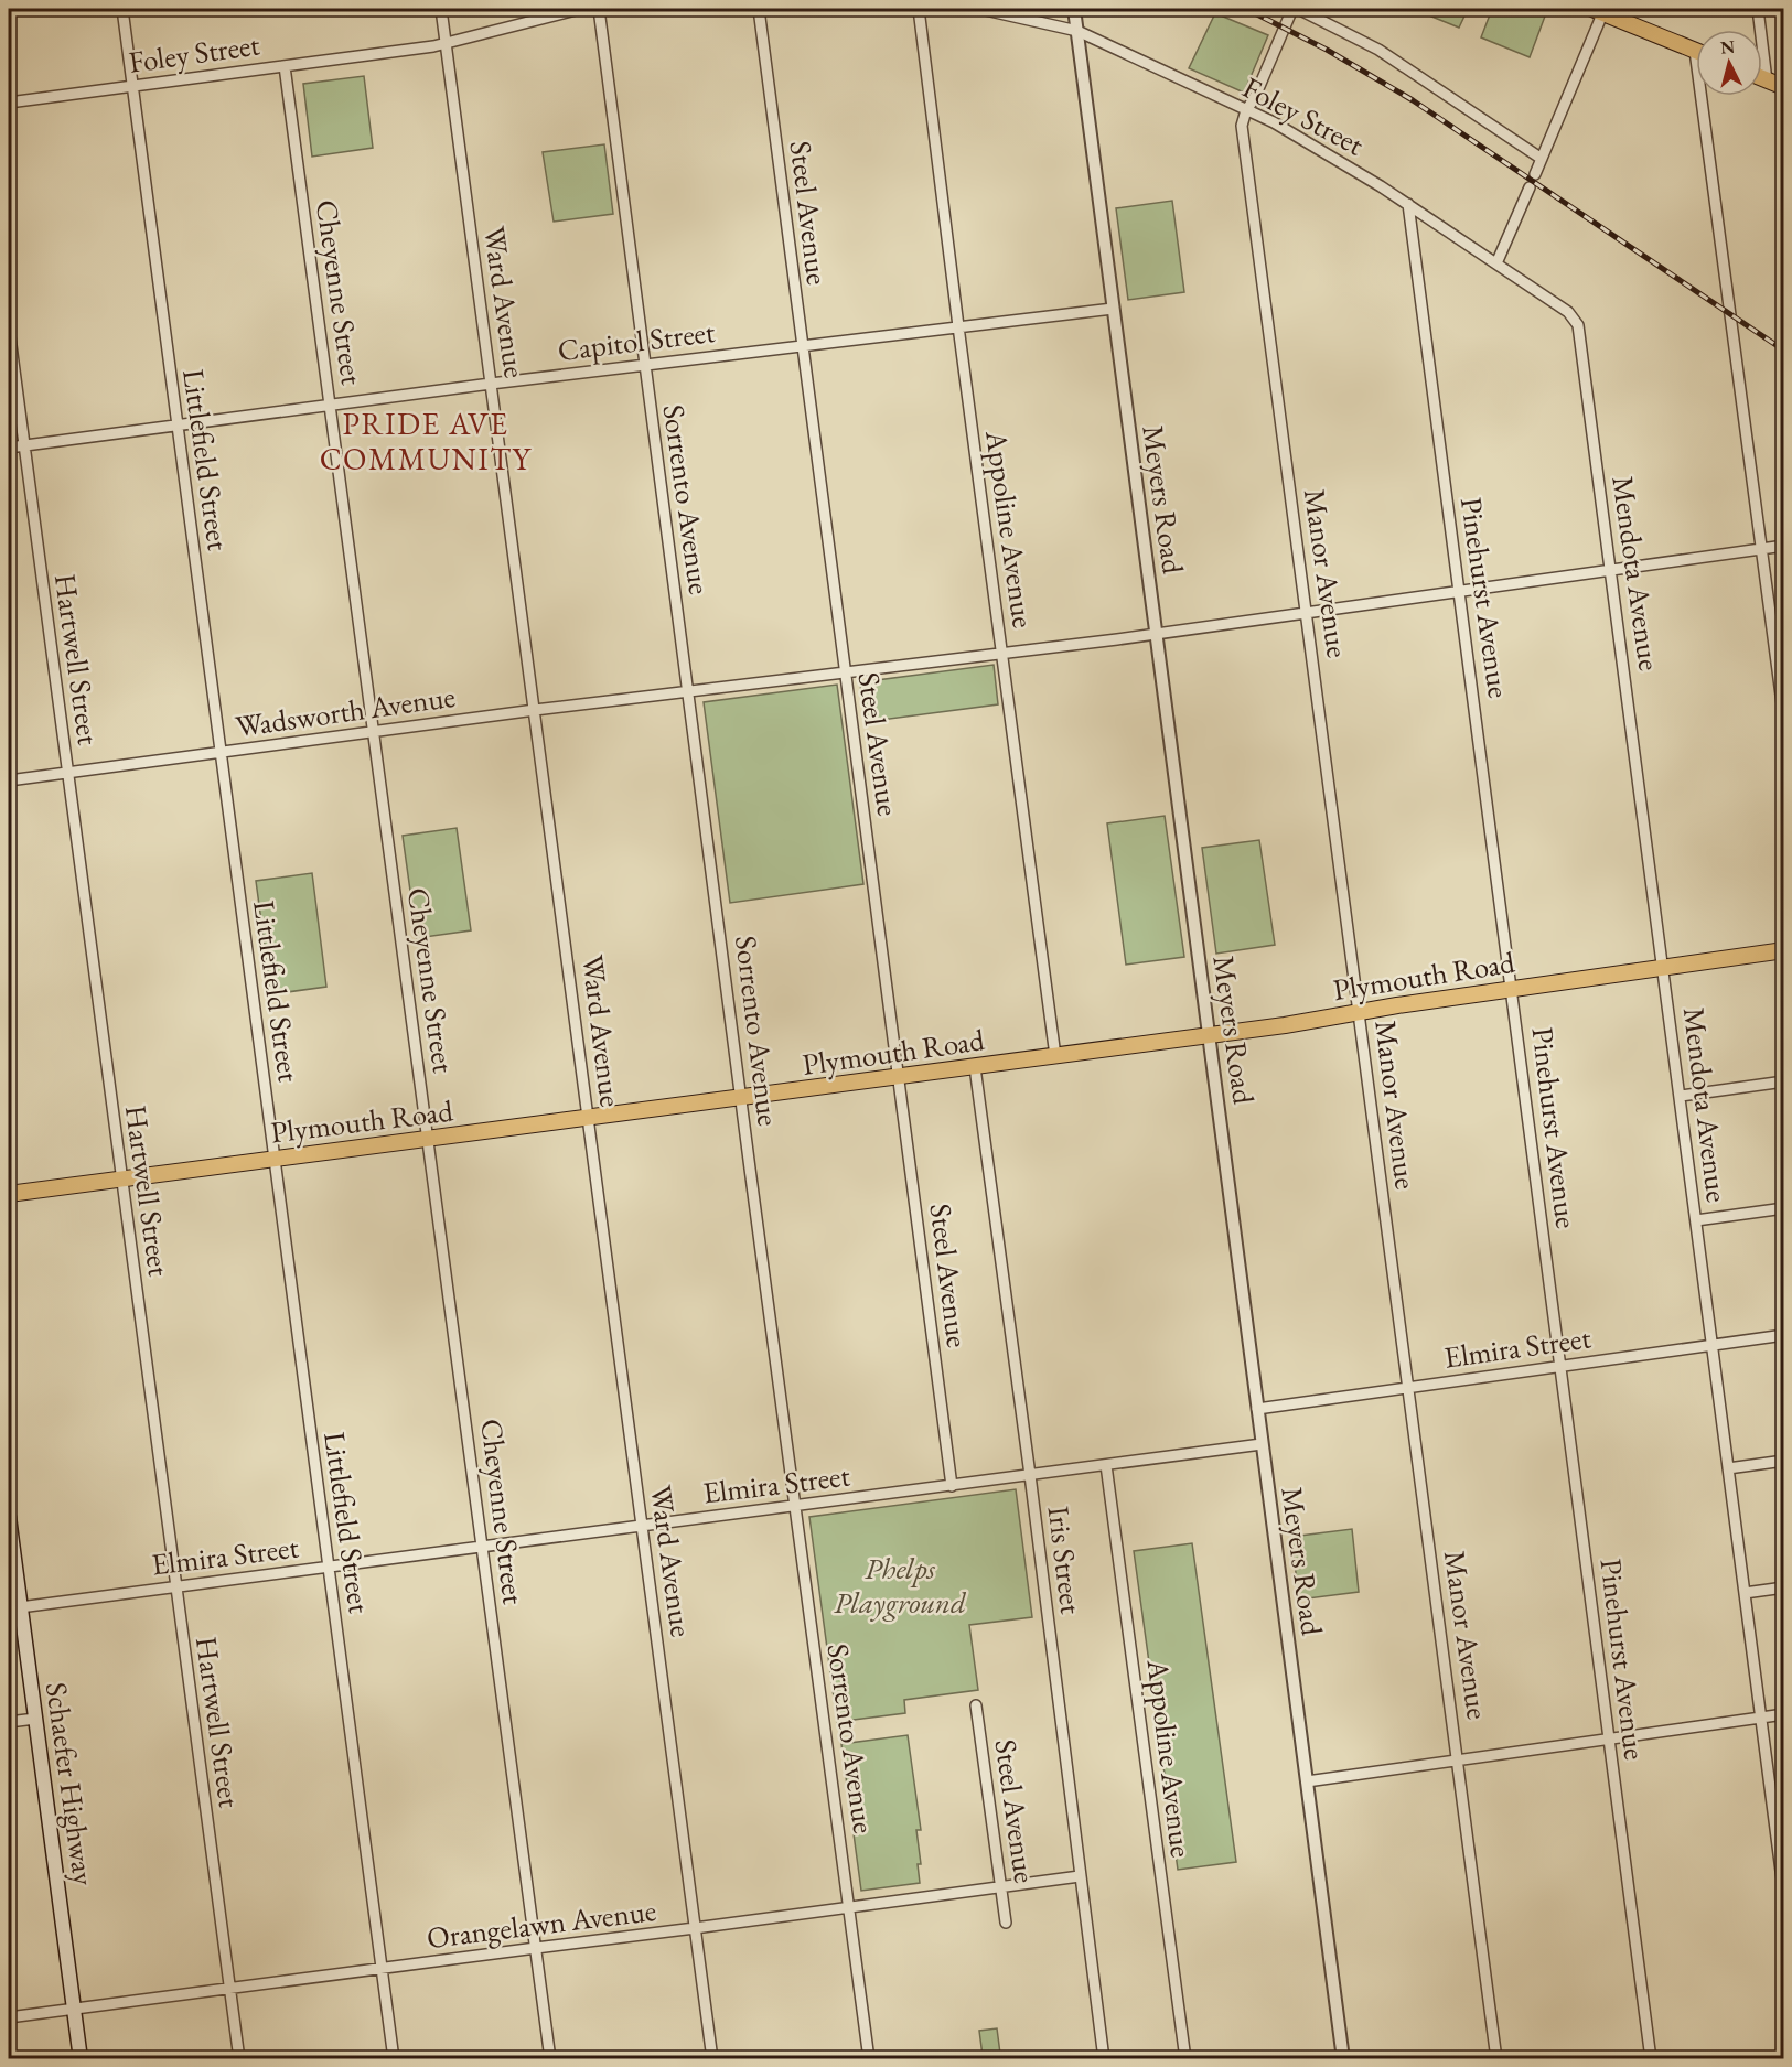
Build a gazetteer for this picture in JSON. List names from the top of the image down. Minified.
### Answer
{"streets":{"main road":["Plymouth Road","Schaefer Highway"],"street":["Foley Street","Steel Avenue","Cheyenne Street","Ward Avenue","Capitol Street","Littlefield Street","Sorrento Avenue","Meyers Road","Appoline Avenue","Manor Avenue","Mendota Avenue","Pinehurst Avenue","Hartwell Street","Wadsworth Avenue","Elmira Street","Iris Street","Orangelawn Avenue"]},"crossings":[["Foley Street","Cheyenne Street"],["Foley Street","Ward Avenue"],["Foley Street","Littlefield Street"],["Foley Street","Meyers Road"],["Foley Street","Manor Avenue"],["Foley Street","Mendota Avenue"],["Foley Street","Pinehurst Avenue"],["Steel Avenue","Capitol Street"],["Steel Avenue","Wadsworth Avenue"],["Steel Avenue","Plymouth Road"],["Steel Avenue","Elmira Street"],["Steel Avenue","Orangelawn Avenue"],["Cheyenne Street","Capitol Street"],["Cheyenne Street","Wadsworth Avenue"],["Cheyenne Street","Plymouth Road"],["Cheyenne Street","Elmira Street"],["Cheyenne Street","Orangelawn Avenue"],["Ward Avenue","Capitol Street"],["Ward Avenue","Wadsworth Avenue"],["Ward Avenue","Plymouth Road"],["Ward Avenue","Elmira Street"],["Ward Avenue","Orangelawn Avenue"],["Capitol Street","Littlefield Street"],["Capitol Street","Sorrento Avenue"],["Capitol Street","Meyers Road"],["Capitol Street","Appoline Avenue"],["Capitol Street","Hartwell Street"],["Littlefield Street","Wadsworth Avenue"],["Littlefield Street","Plymouth Road"],["Littlefield Street","Elmira Street"],["Littlefield Street","Orangelawn Avenue"],["Sorrento Avenue","Wadsworth Avenue"],["Sorrento Avenue","Plymouth Road"],["Sorrento Avenue","Elmira Street"],["Sorrento Avenue","Orangelawn Avenue"],["Meyers Road","Plymouth Road"],["Meyers Road","Elmira Street"],["Appoline Avenue","Plymouth Road"],["Appoline Avenue","Elmira Street"],["Manor Avenue","Plymouth Road"],["Manor Avenue","Elmira Street"],["Mendota Avenue","Plymouth Road"],["Mendota Avenue","Elmira Street"],["Pinehurst Avenue","Plymouth Road"],["Pinehurst Avenue","Elmira Street"],["Hartwell Street","Wadsworth Avenue"],["Hartwell Street","Plymouth Road"],["Hartwell Street","Elmira Street"],["Hartwell Street","Orangelawn Avenue"],["Plymouth Road","Iris Street"],["Elmira Street","Iris Street"],["Elmira Street","Schaefer Highway"],["Iris Street","Orangelawn Avenue"],["Schaefer Highway","Orangelawn Avenue"]],"districts":["PRIDE AVE COMMUNITY"],"parks":["Phelps Playground"],"north":"top"}
